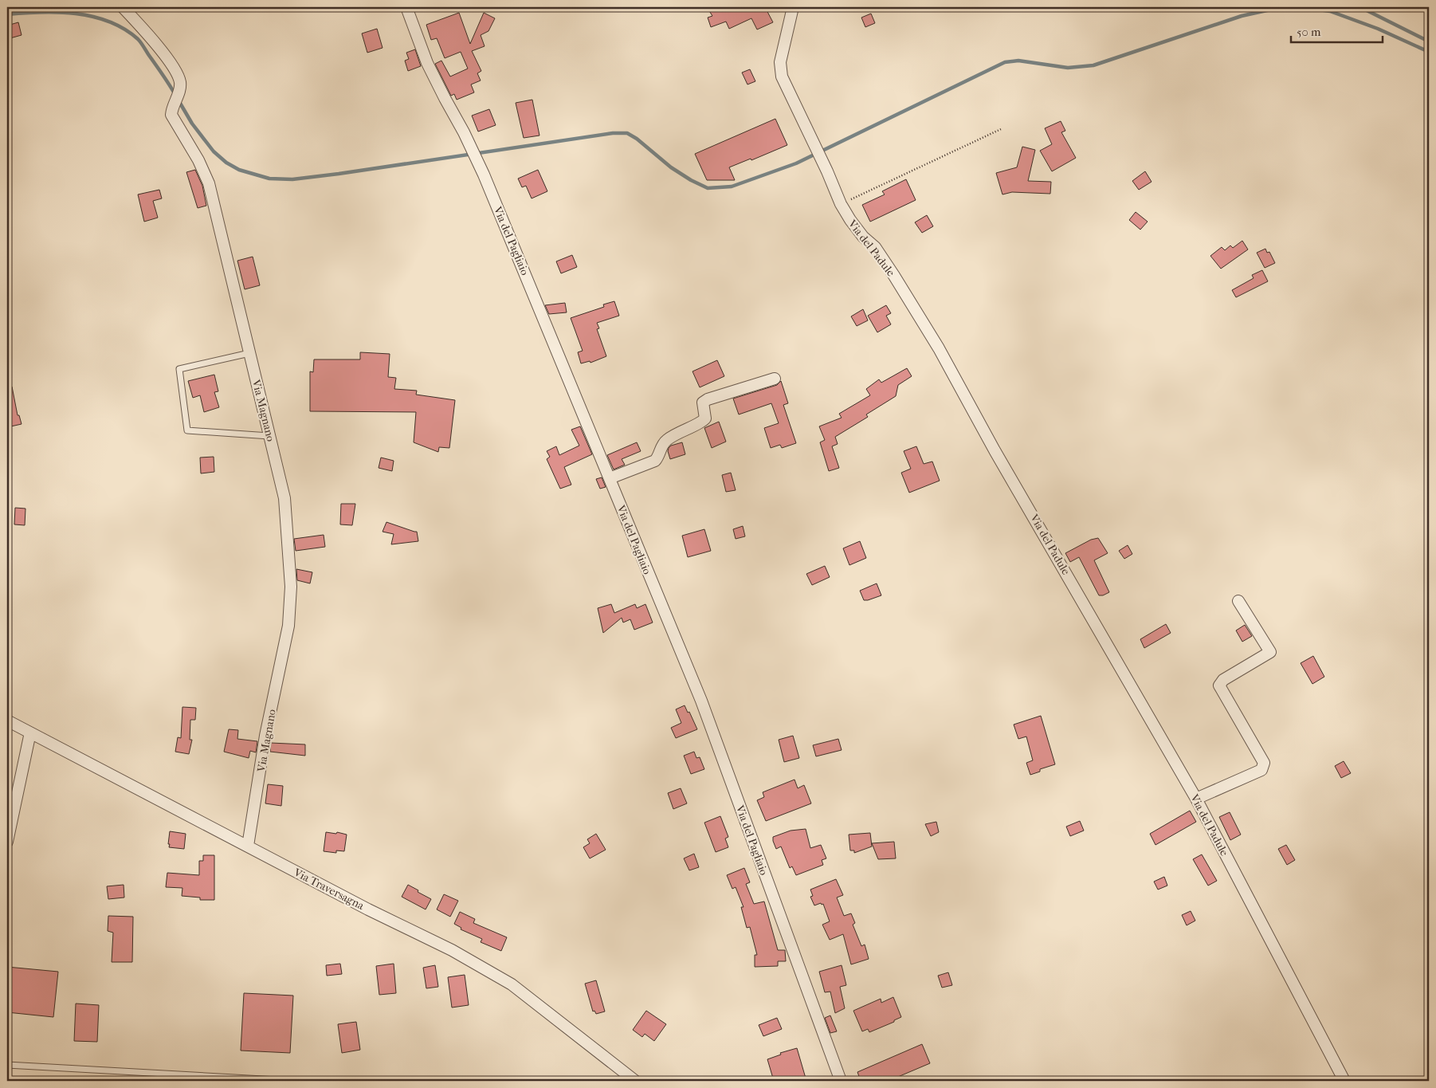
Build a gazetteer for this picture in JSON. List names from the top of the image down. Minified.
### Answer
{"streets":{"street":["Via del Pagliaio","Via del Padule","Via Magnano","Via Traversagna"]},"crossings":[["Via Magnano","Via Traversagna"]],"scale_bar":"50 m"}
